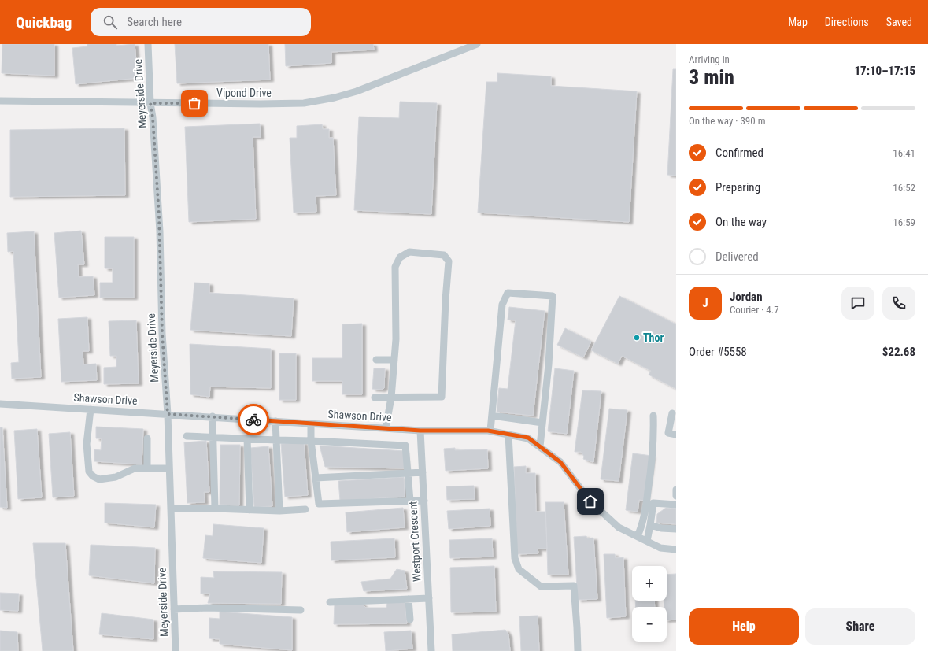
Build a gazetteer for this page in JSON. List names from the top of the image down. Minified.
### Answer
{"streets":{"street":["Vipond Drive","Meyerside Drive","Shawson Drive","Westport Crescent"]},"crossings":[["Vipond Drive","Meyerside Drive"],["Meyerside Drive","Shawson Drive"],["Shawson Drive","Westport Crescent"]],"places":["Thor"],"page":{"header":"Quickbag","search":"Search here","nav":["Map","Directions","Saved"],"heading":["3 min","Arriving in","17:10–17:15"],"panel":["Jordan","Courier · 4.7","Order #5558","$22.68"],"bar":"On the way · 390 m","list":[["Confirmed","16:41"],["Preparing","16:52"],["On the way","16:59"],"Delivered"],"round":"J","map_buttons":["+","−"],"buttons":["Help","Share"]}}
